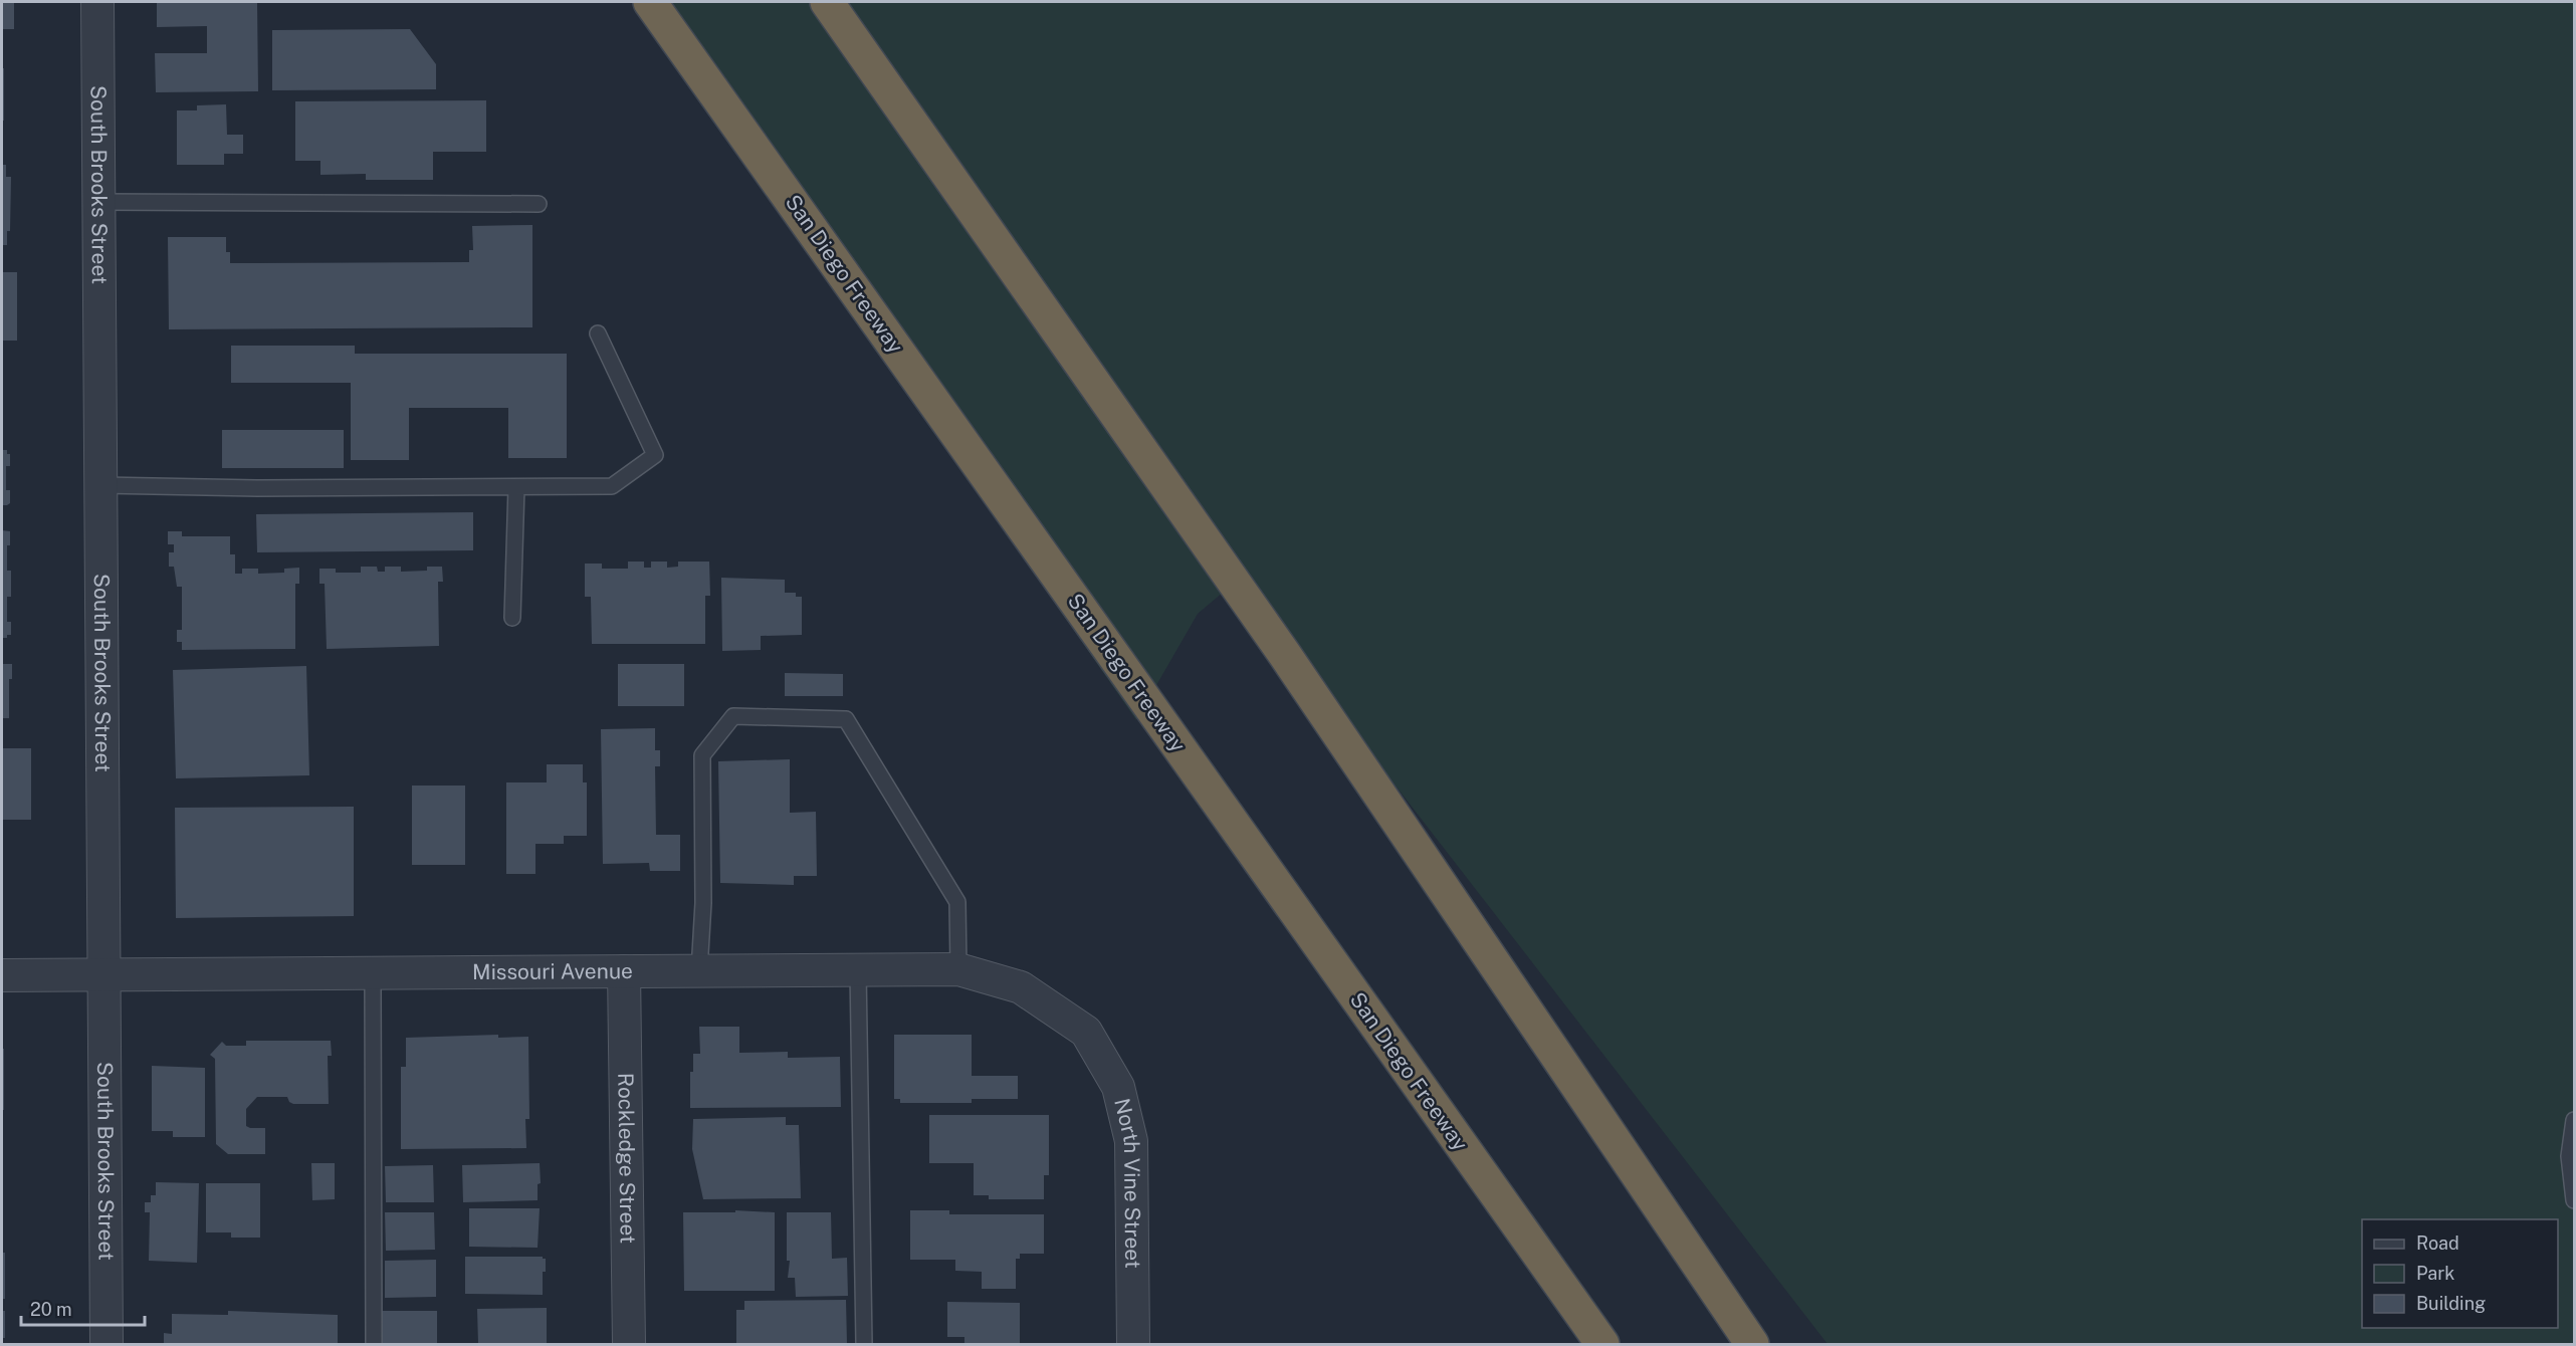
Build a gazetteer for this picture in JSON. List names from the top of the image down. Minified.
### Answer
{"streets":{"highway":["San Diego Freeway"],"street":["South Brooks Street","Missouri Avenue","Rockledge Street","North Vine Street"]},"crossings":[["South Brooks Street","Missouri Avenue"],["Missouri Avenue","Rockledge Street"],["Missouri Avenue","North Vine Street"]],"legend":["Road","Park","Building"],"scale_bar":"20 m"}
